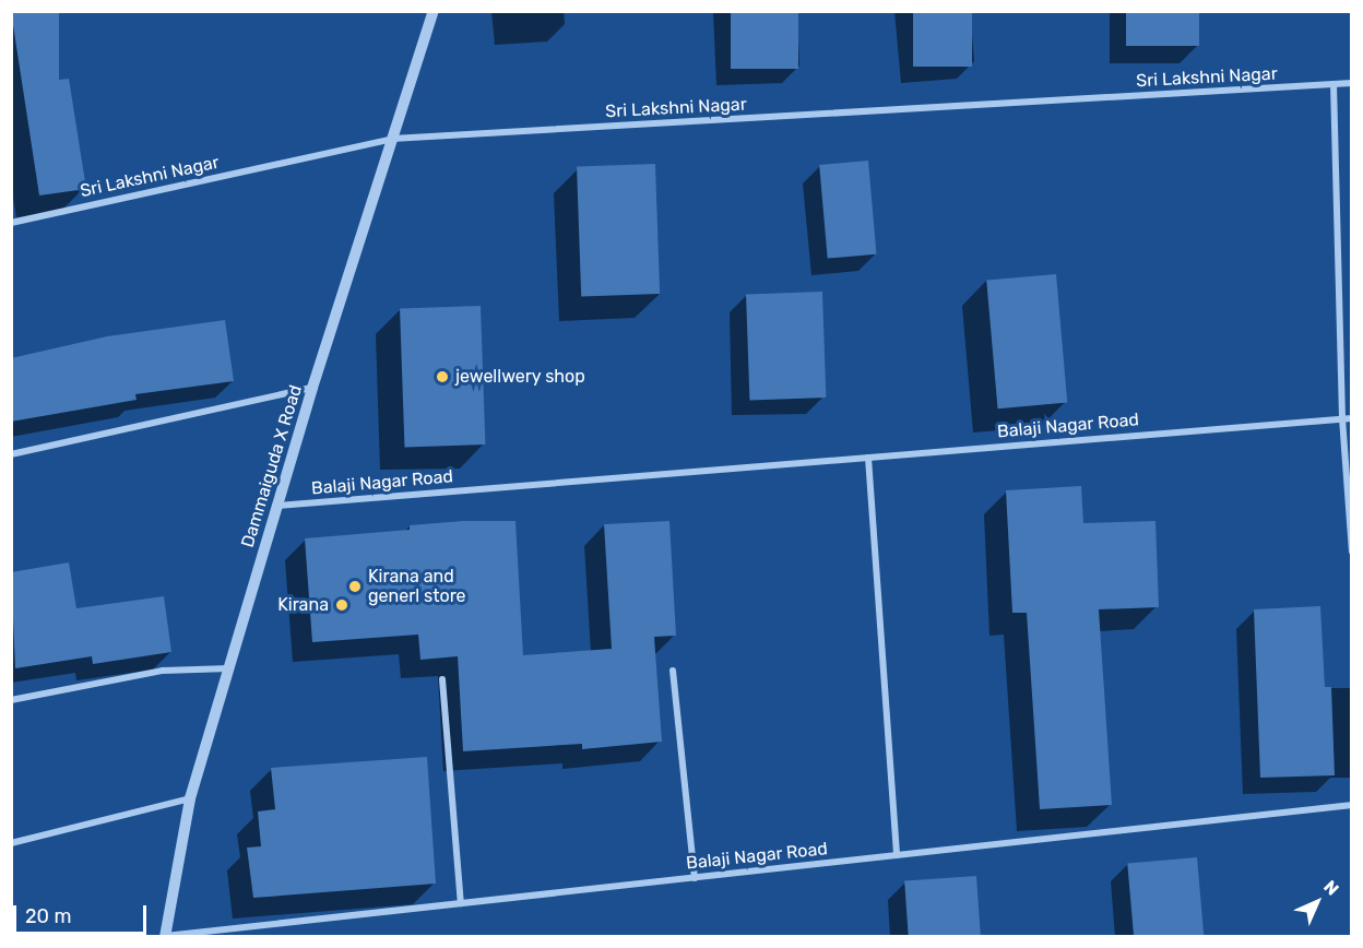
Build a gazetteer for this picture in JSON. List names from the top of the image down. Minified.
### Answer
{"streets":{"street":["Sri Lakshni Nagar","Balaji Nagar Road","Dammaiguda X Road"]},"crossings":[["Sri Lakshni Nagar","Dammaiguda X Road"],["Balaji Nagar Road","Dammaiguda X Road"]],"places":["jewellwery shop","Kirana and generl store","Kirana"],"scale_bar":"20 m","north":"top right"}
